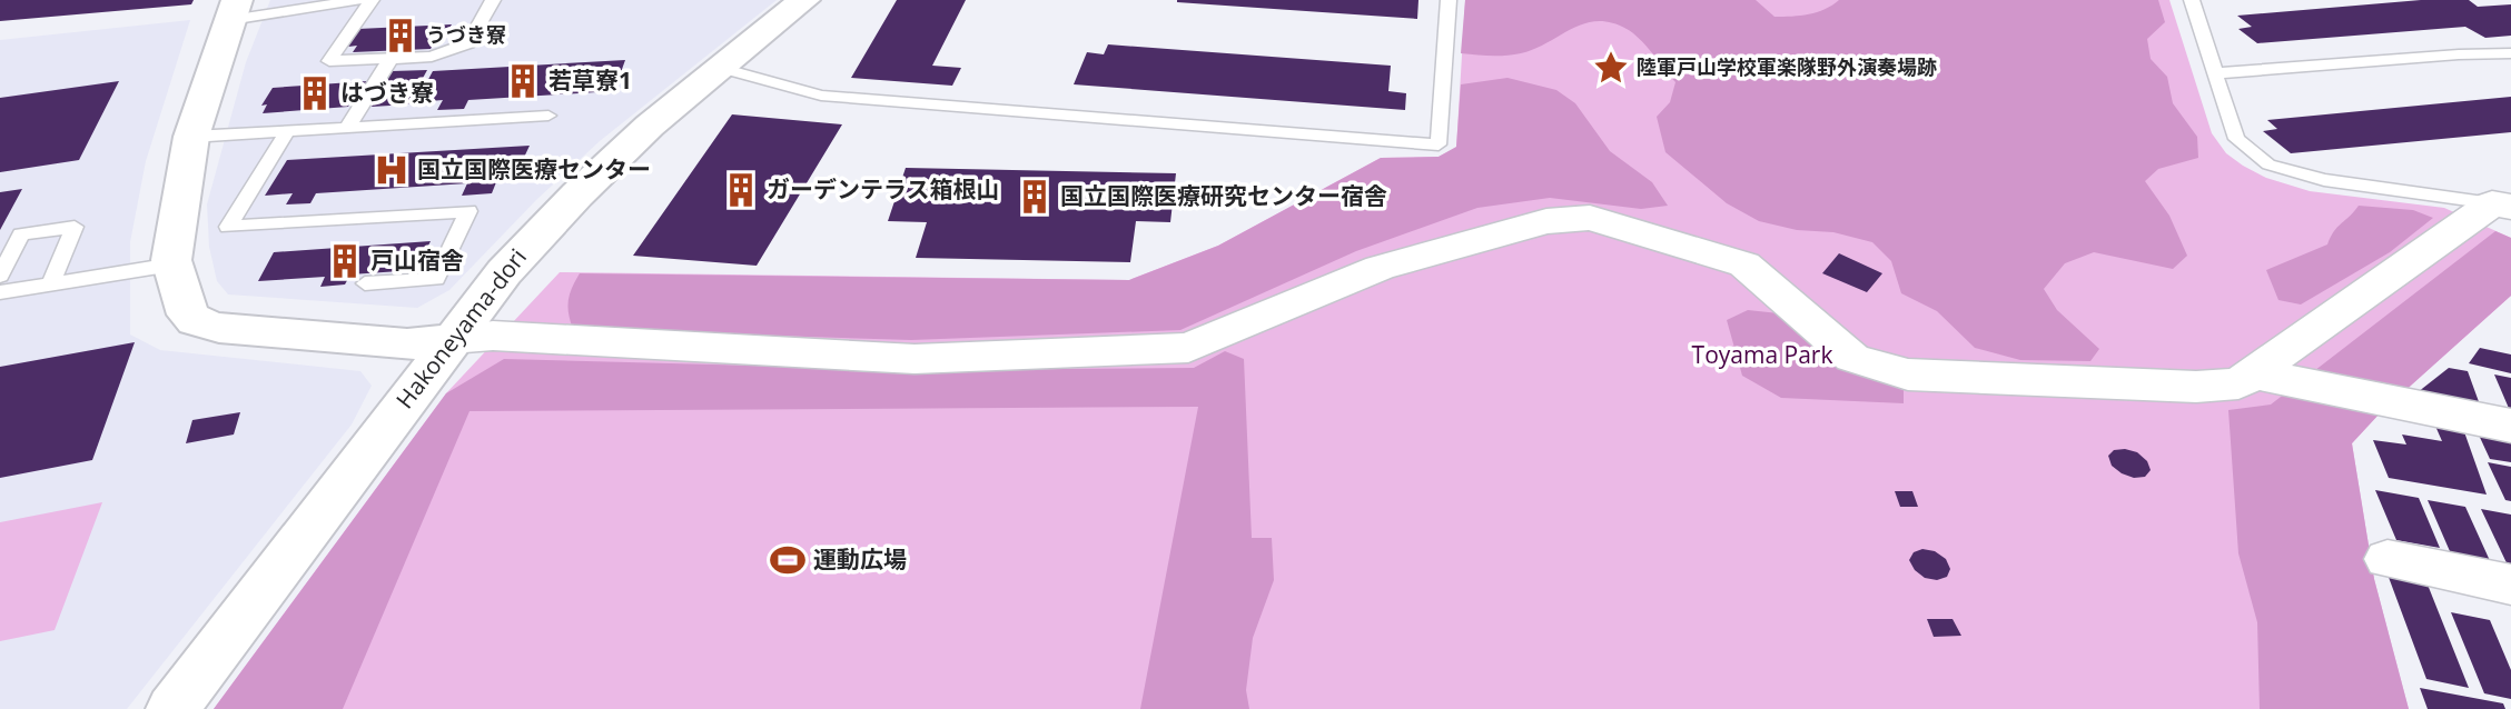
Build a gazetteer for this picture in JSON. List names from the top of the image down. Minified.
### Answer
{"streets":{"street":["Hakoneyama-dori"]},"parks":["Toyama Park"],"places":{"building":["うづき寮","若草寮1","はづき寮","ガーデンテラス箱根山","国立国際医療研究センター宿舎","戸山宿舎"],"place":["陸軍戸山学校軍楽隊野外演奏場跡"],"hospital":["国立国際医療センター"],"sports":["運動広場"]}}
